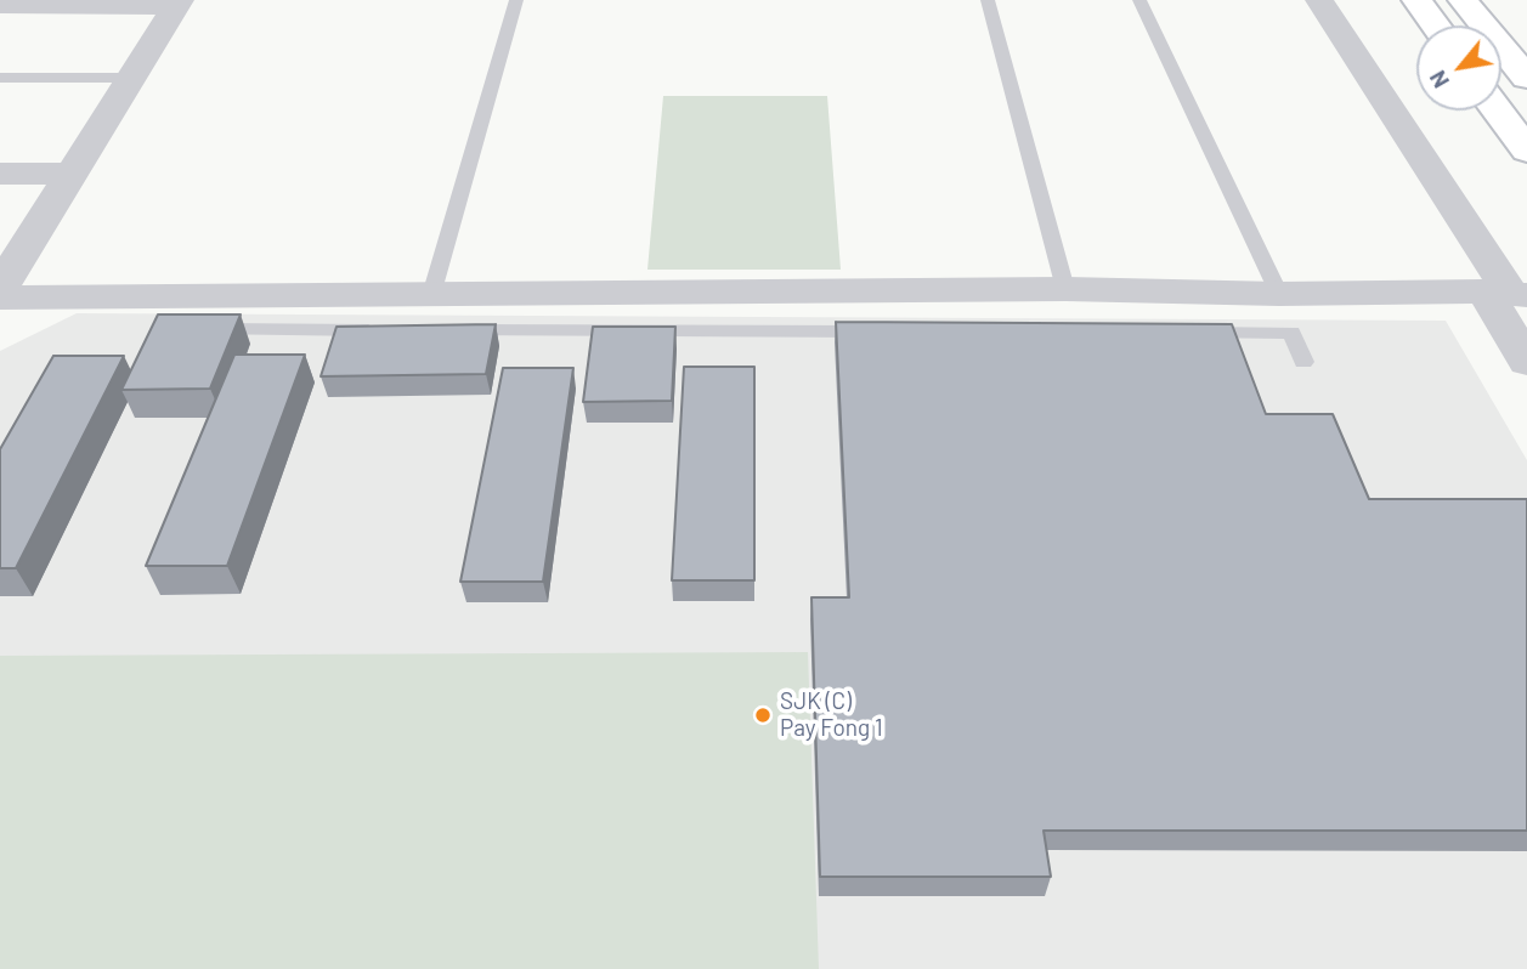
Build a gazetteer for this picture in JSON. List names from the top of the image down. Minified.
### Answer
{"places":["SJK (C) Pay Fong 1"],"north":"bottom left"}
